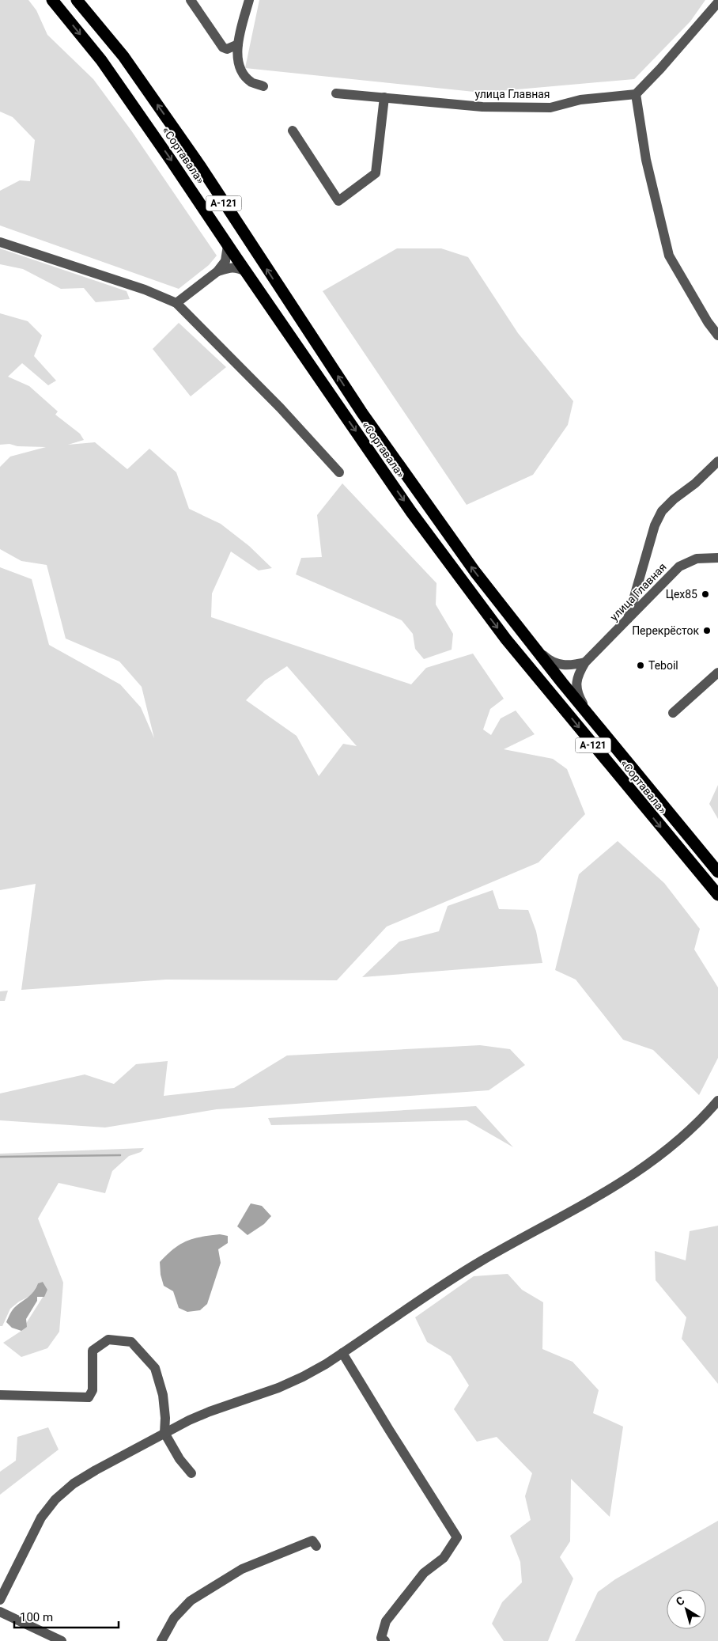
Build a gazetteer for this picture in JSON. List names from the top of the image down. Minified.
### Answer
{"streets":{"highway":["«Сортавала»","А-121"],"street":["улица Главная"]},"crossings":[["улица Главная","«Сортавала»"]],"places":["Цех85","Перекрёсток","Teboil"],"scale_bar":"100 m","north":"top left"}
